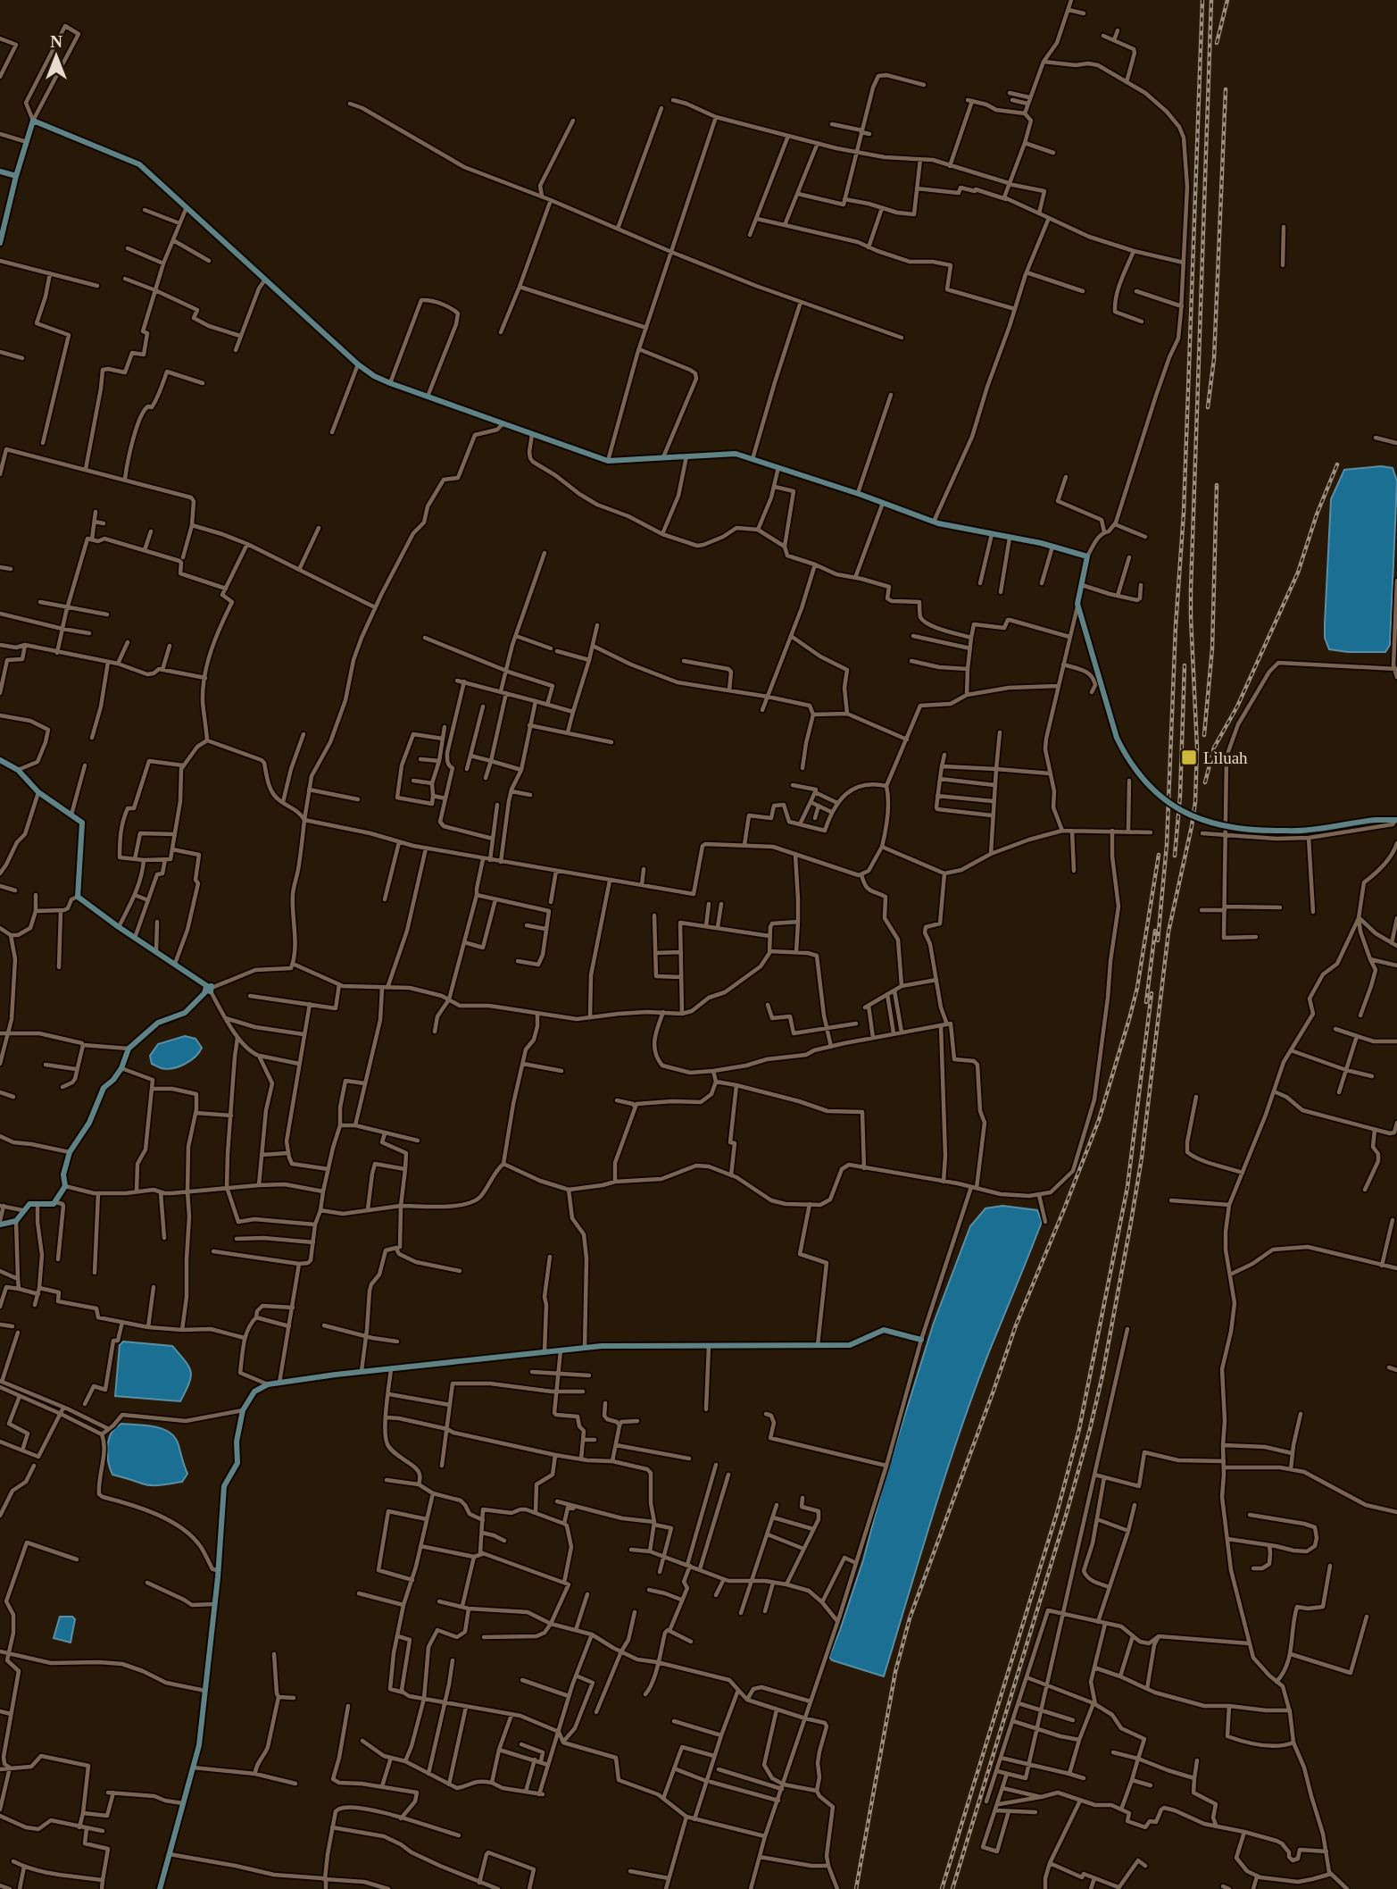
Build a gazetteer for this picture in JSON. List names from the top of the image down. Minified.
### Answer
{"places":{"transit":["Liluah"]},"north":"top"}
